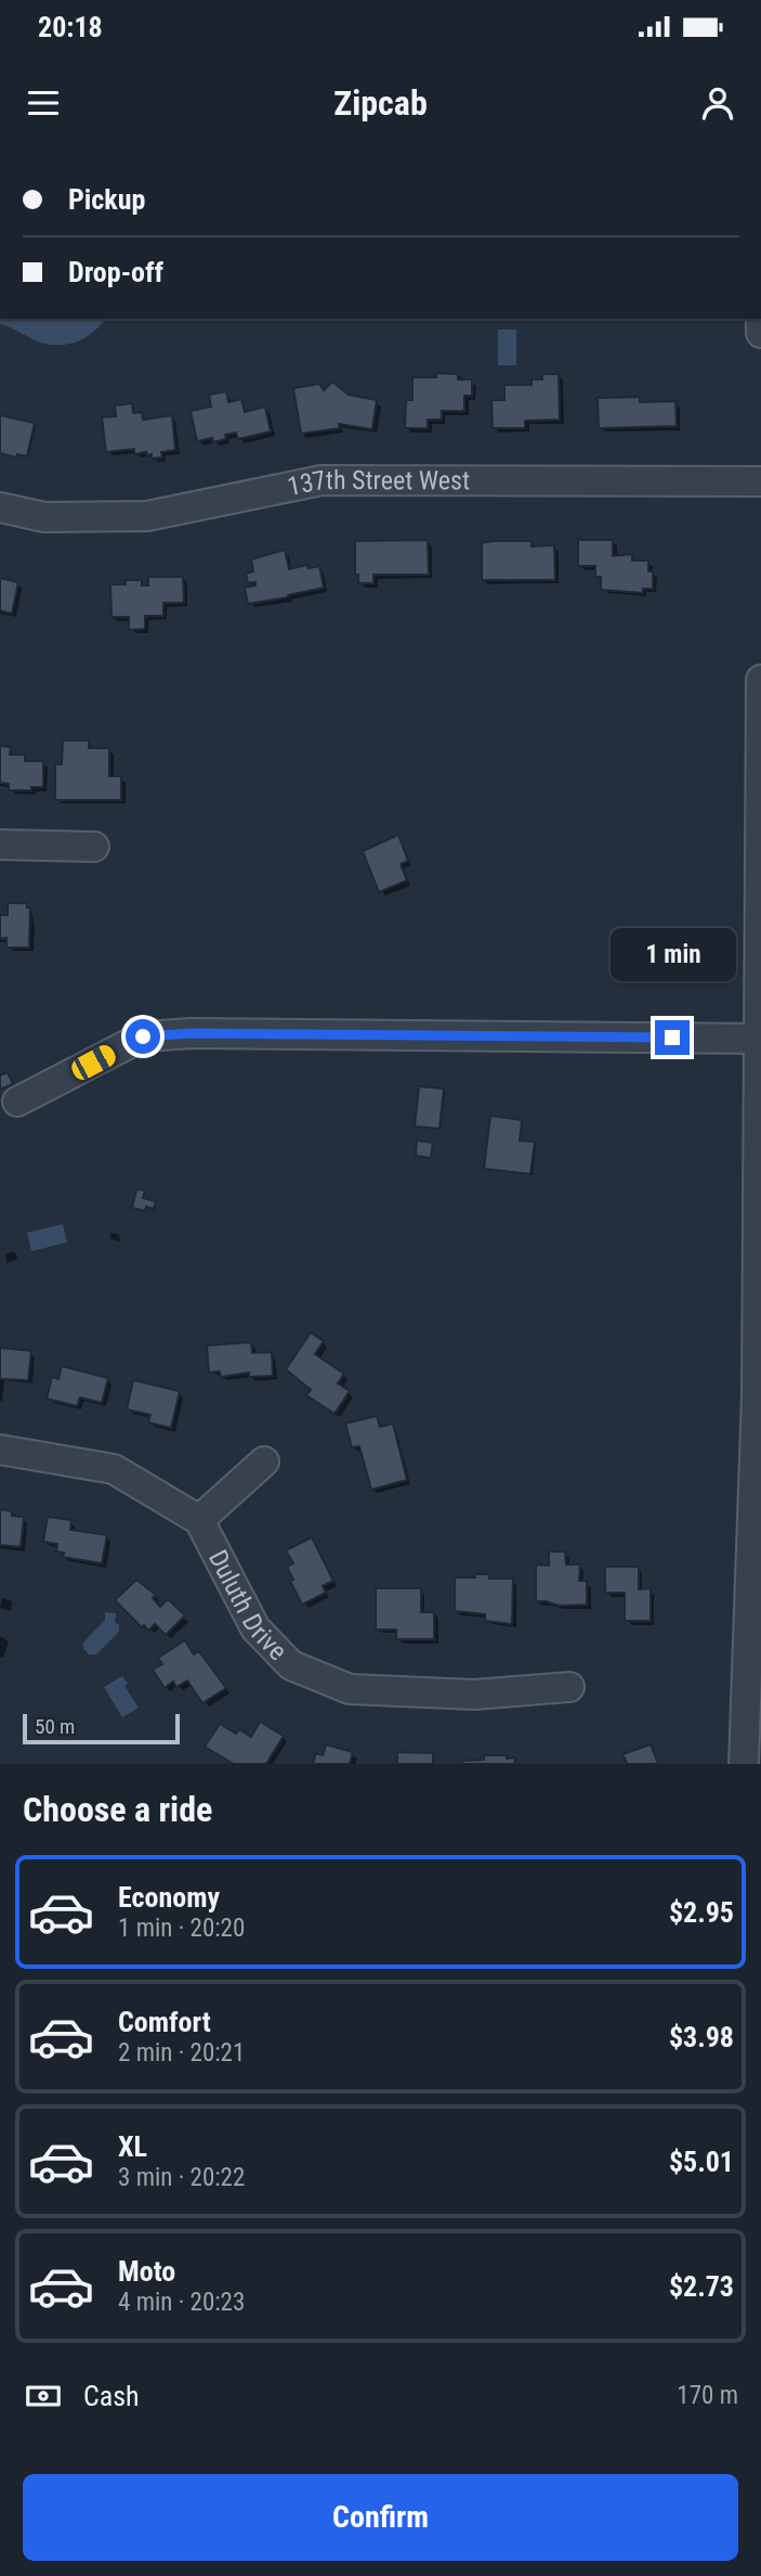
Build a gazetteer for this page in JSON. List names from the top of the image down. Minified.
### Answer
{"streets":{"street":["137th Street West","Duluth Drive"]},"scale_bar":"50 m","page":{"status":"20:18","header":"Zipcab","banner":["Pickup","Drop-off"],"bubble":"1 min","scale":"50 m","heading":"Choose a ride","list":[{"name":"Economy","note":"1 min · 20:20","value":"$2.95"},{"name":"Comfort","note":"2 min · 20:21","value":"$3.98"},{"name":"XL","note":"3 min · 20:22","value":"$5.01"},{"name":"Moto","note":"4 min · 20:23","value":"$2.73"}],"pay":["Cash","170 m"],"buttons":"Confirm"}}
